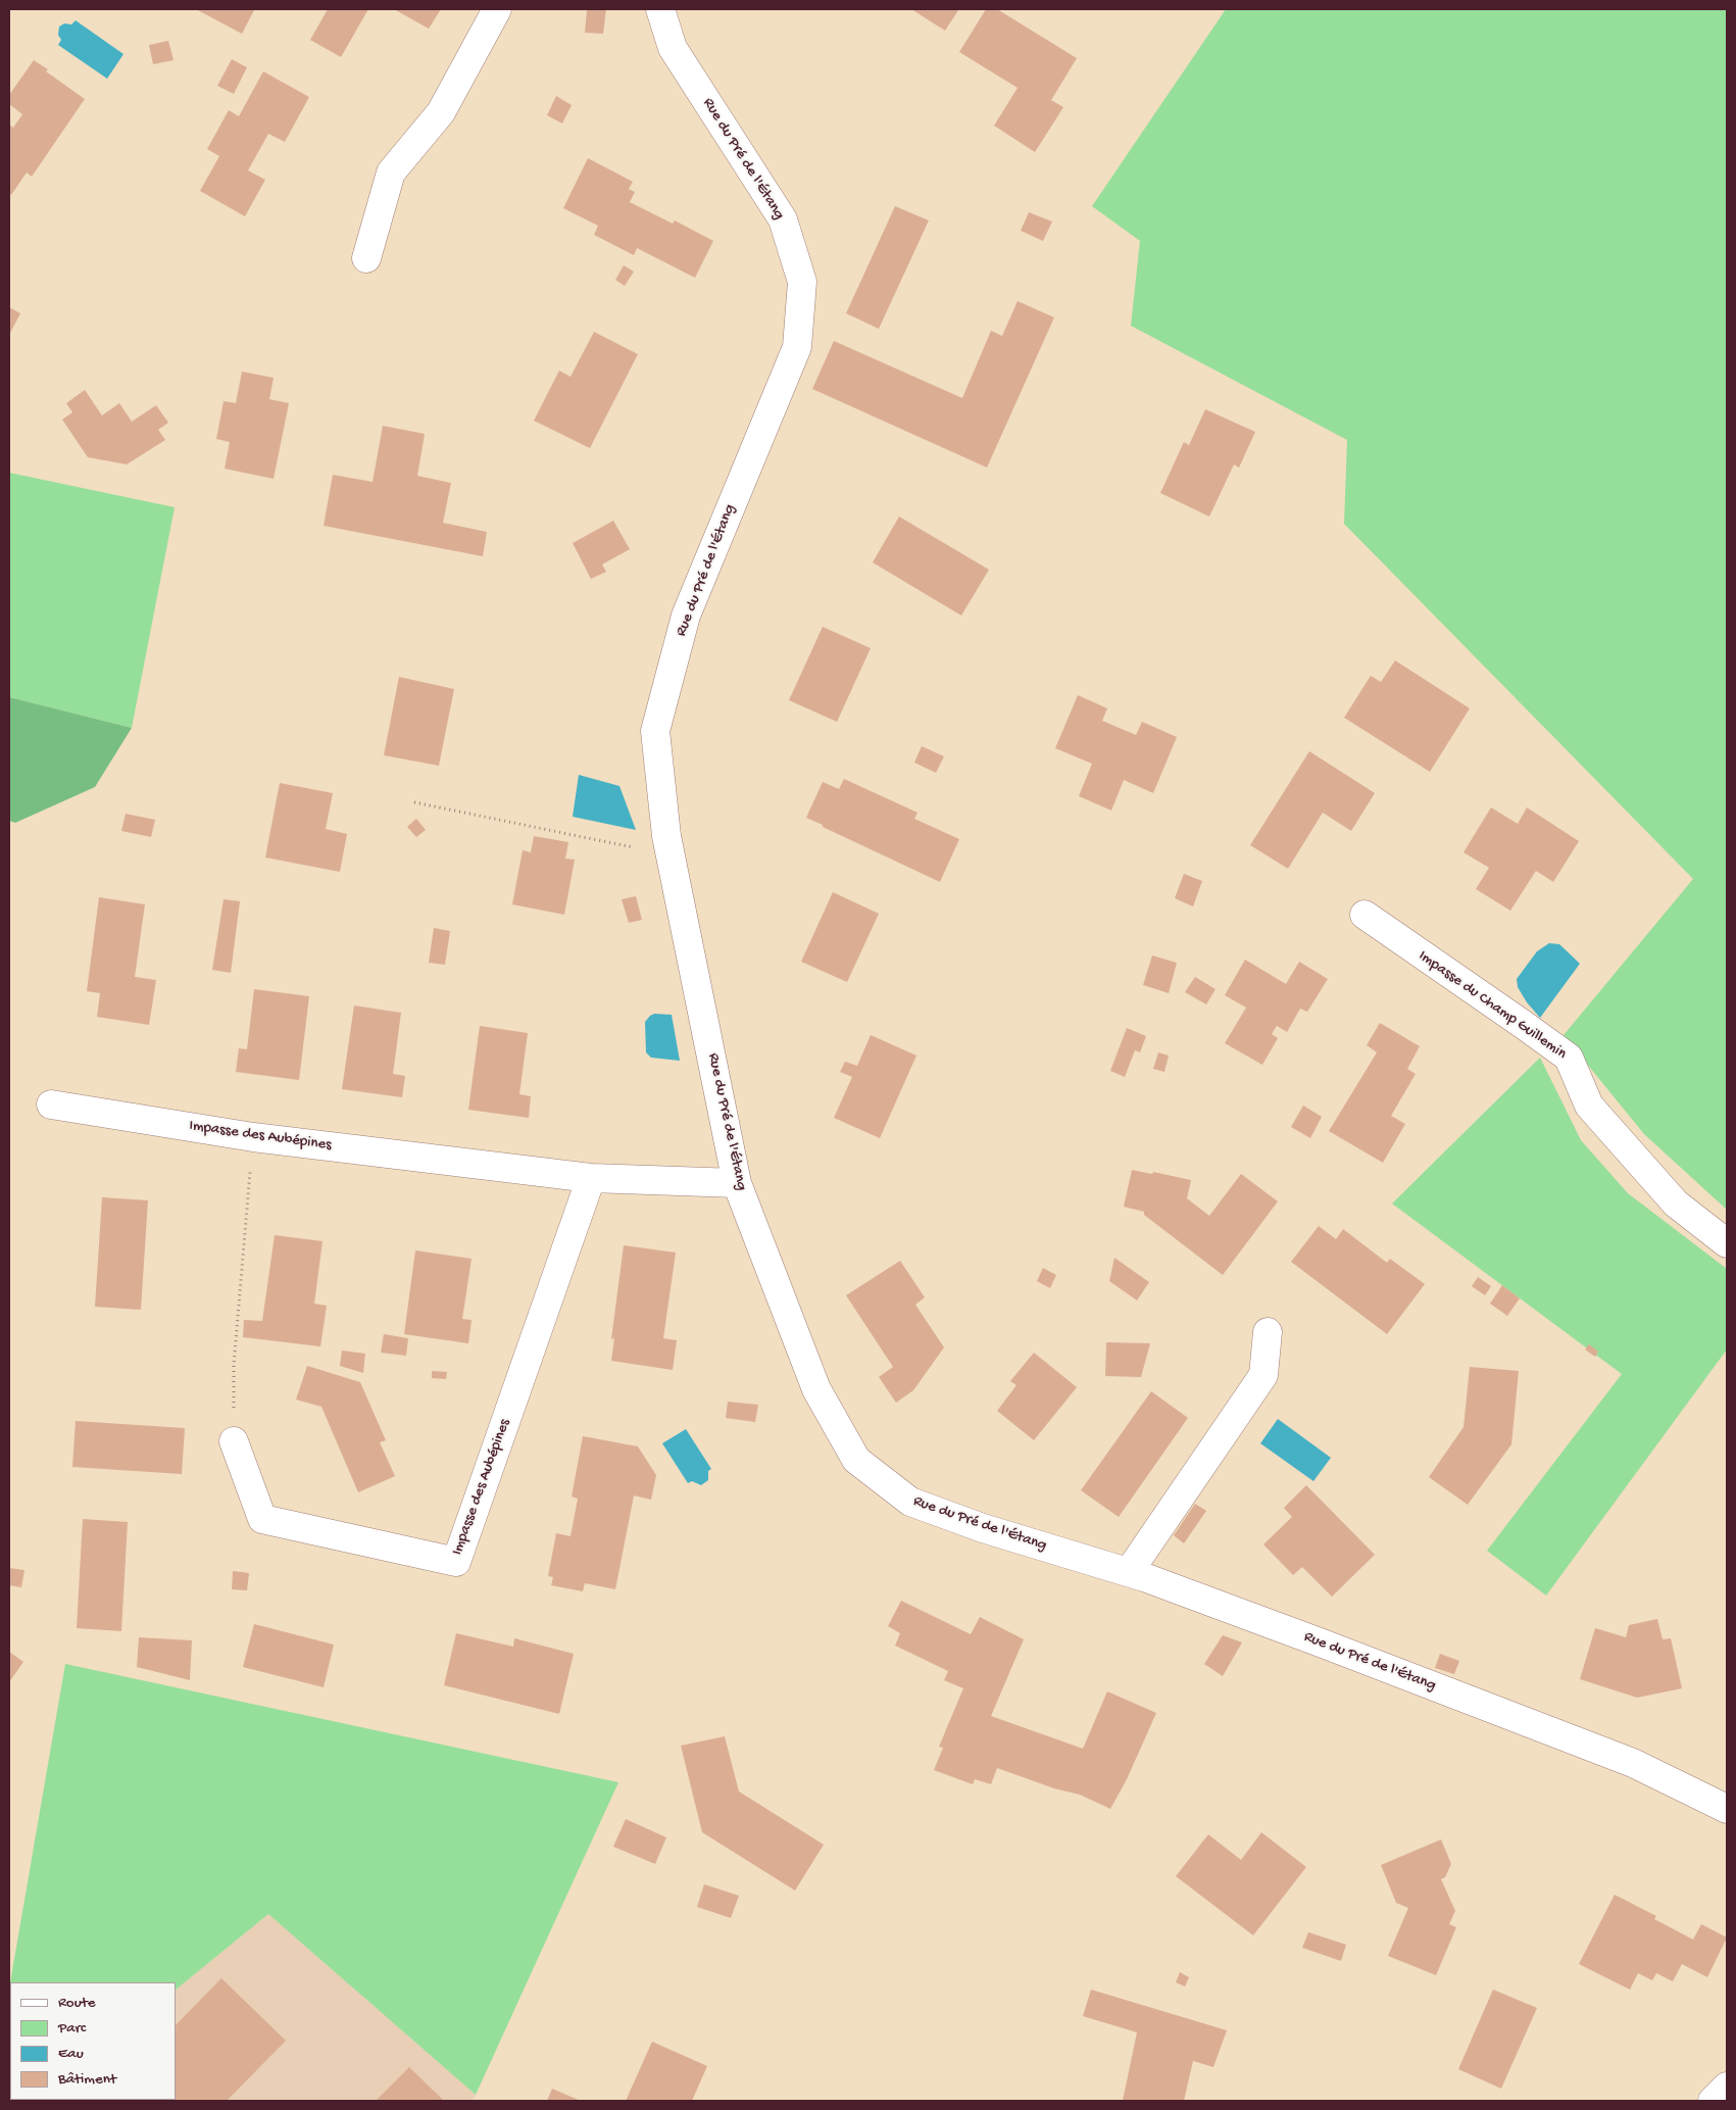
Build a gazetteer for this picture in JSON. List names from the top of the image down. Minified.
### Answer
{"streets":{"street":["Rue du Pré de l'Étang","Impasse du Champ Guillemin","Impasse des Aubépines"]},"crossings":[["Rue du Pré de l'Étang","Impasse des Aubépines"]],"legend":["Route","Parc","Eau","Bâtiment"]}
